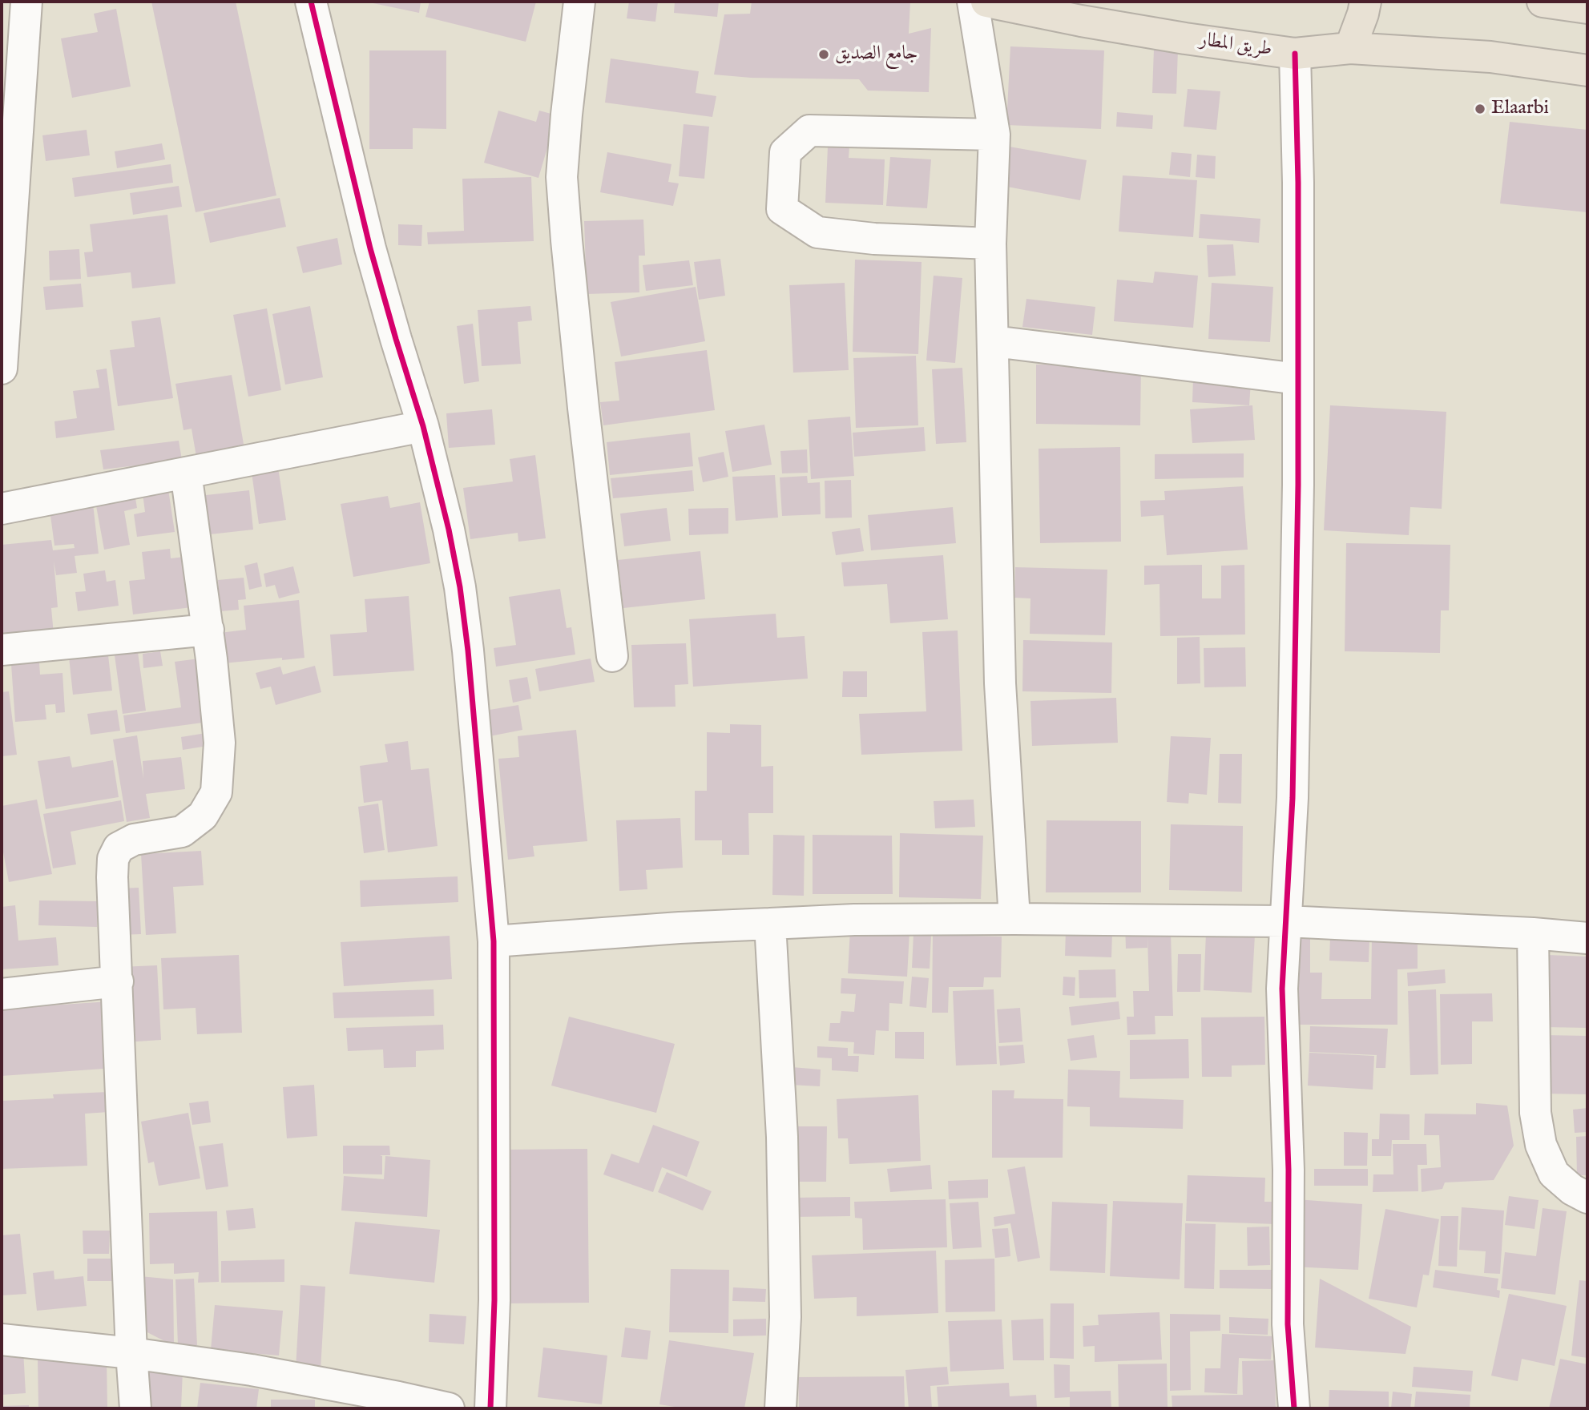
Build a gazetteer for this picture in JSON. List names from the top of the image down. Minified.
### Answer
{"streets":{"main road":["طريق المطار"]},"places":["جامع الصديق","Elaarbi"]}
